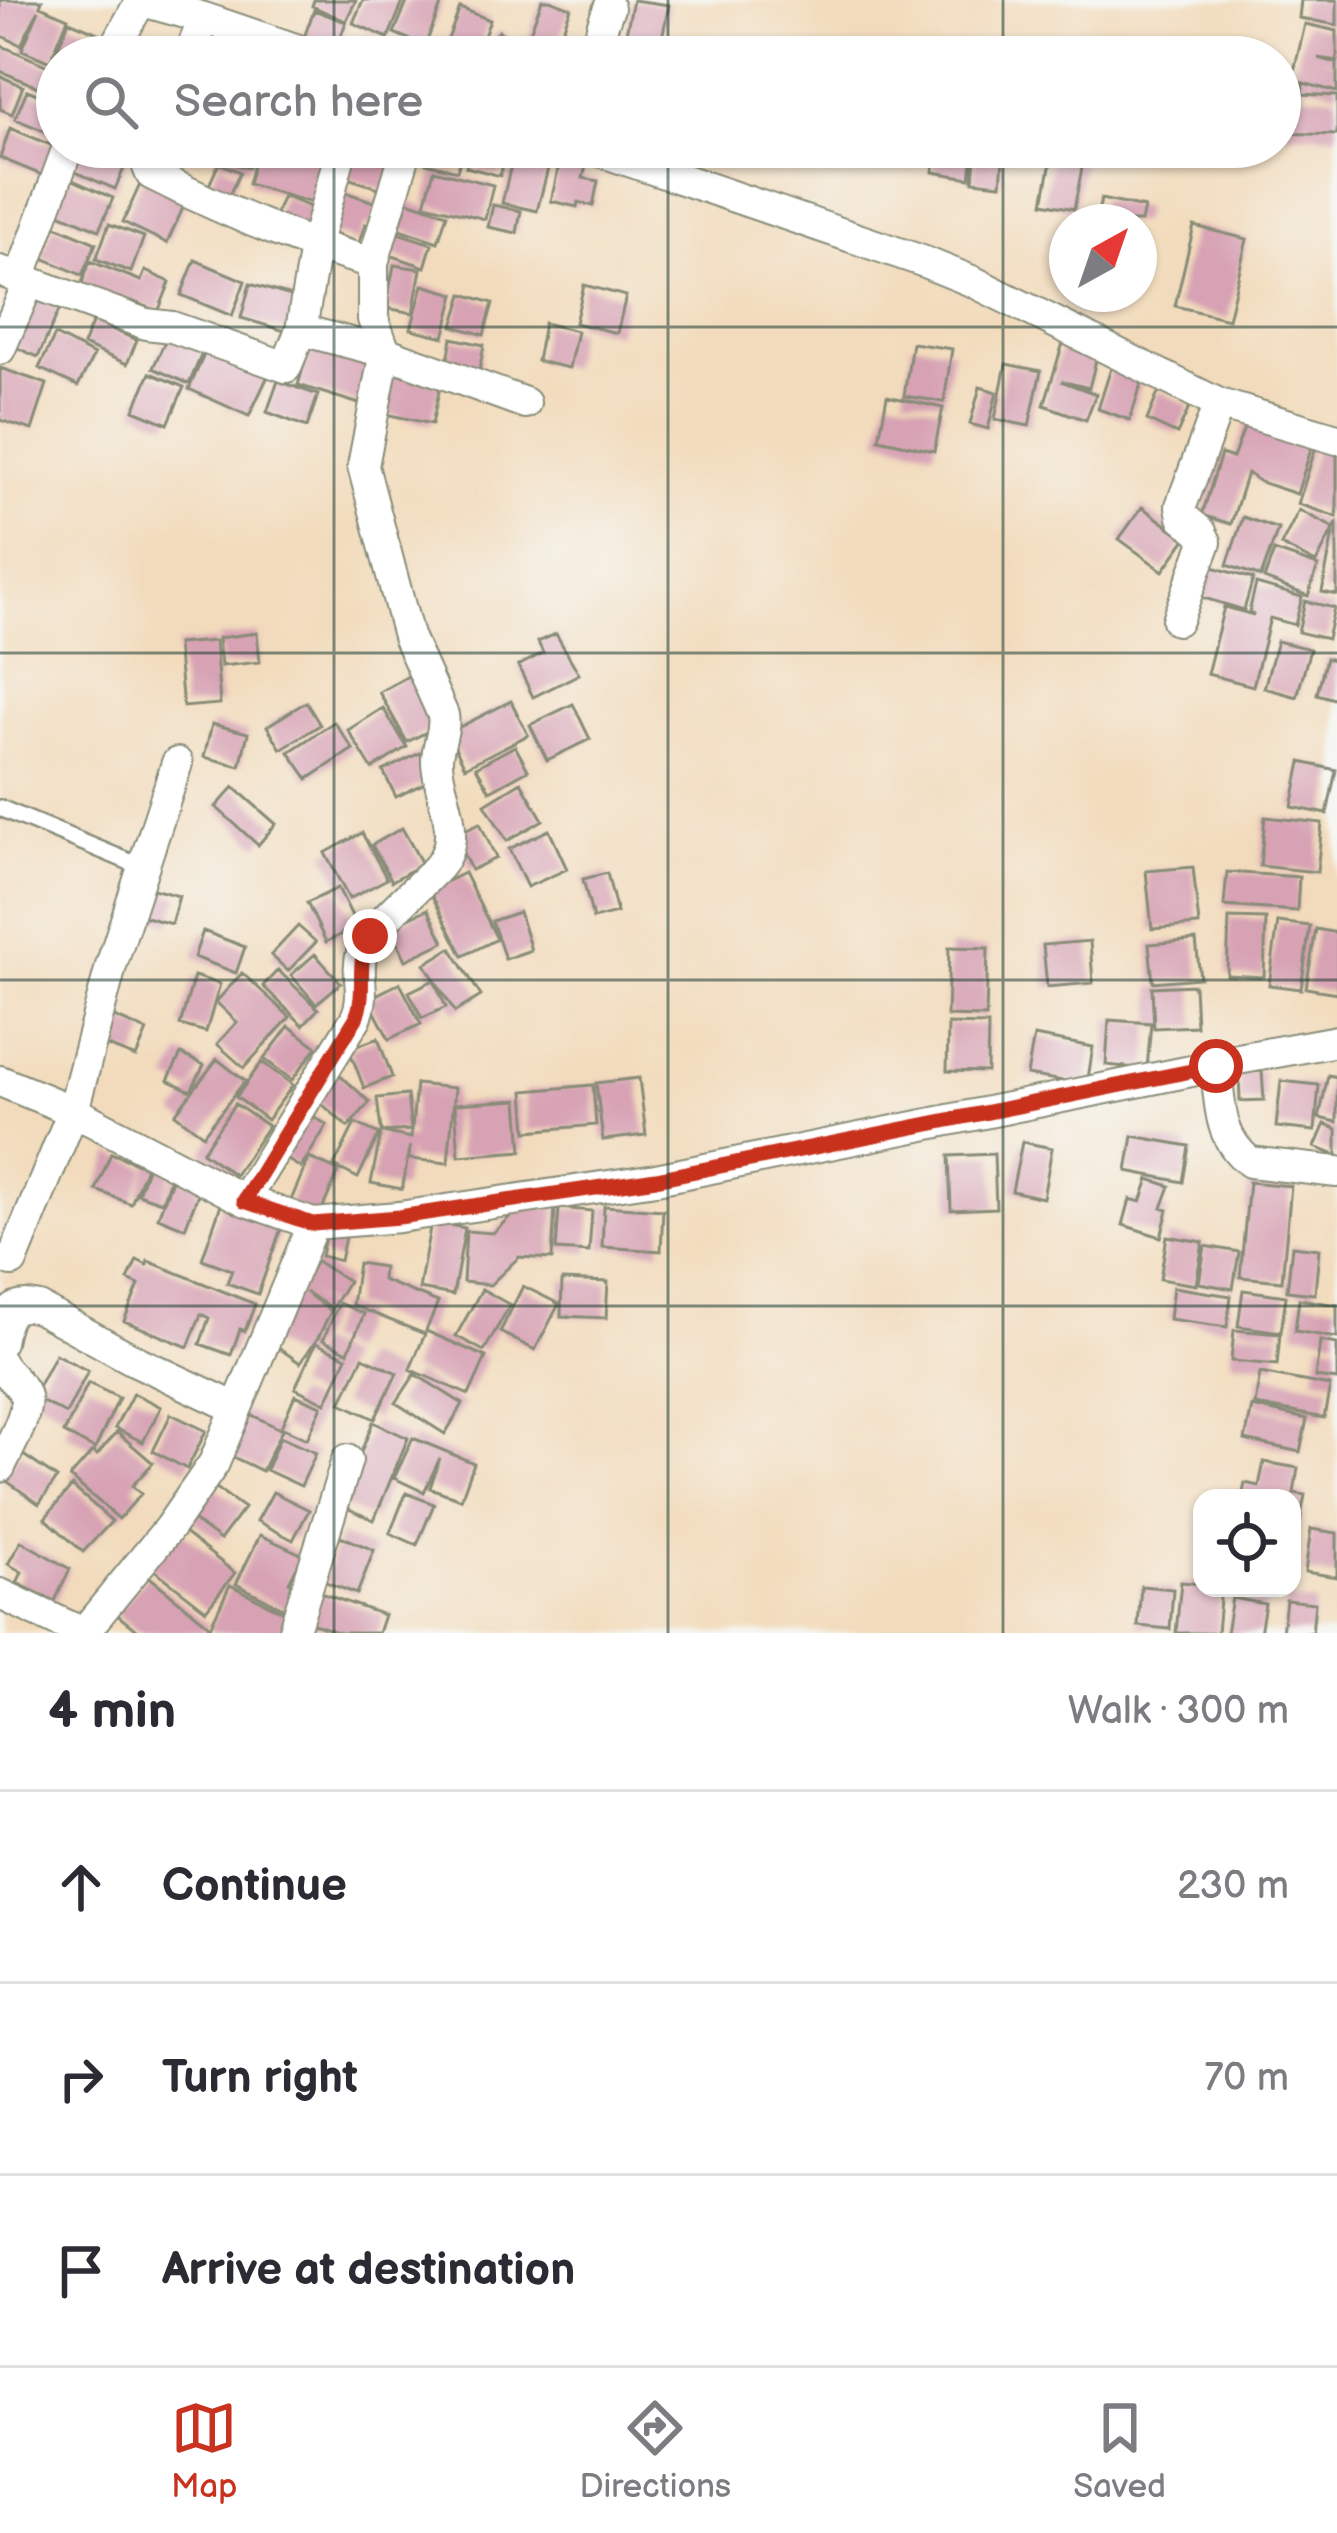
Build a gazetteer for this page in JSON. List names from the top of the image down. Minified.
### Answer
{"north":"top right","page":{"search":"Search here","heading":["4 min","Walk · 300 m"],"list":[["Continue","230 m"],["Turn right","70 m"],"Arrive at destination"],"nav":["Map","Directions","Saved"]}}
